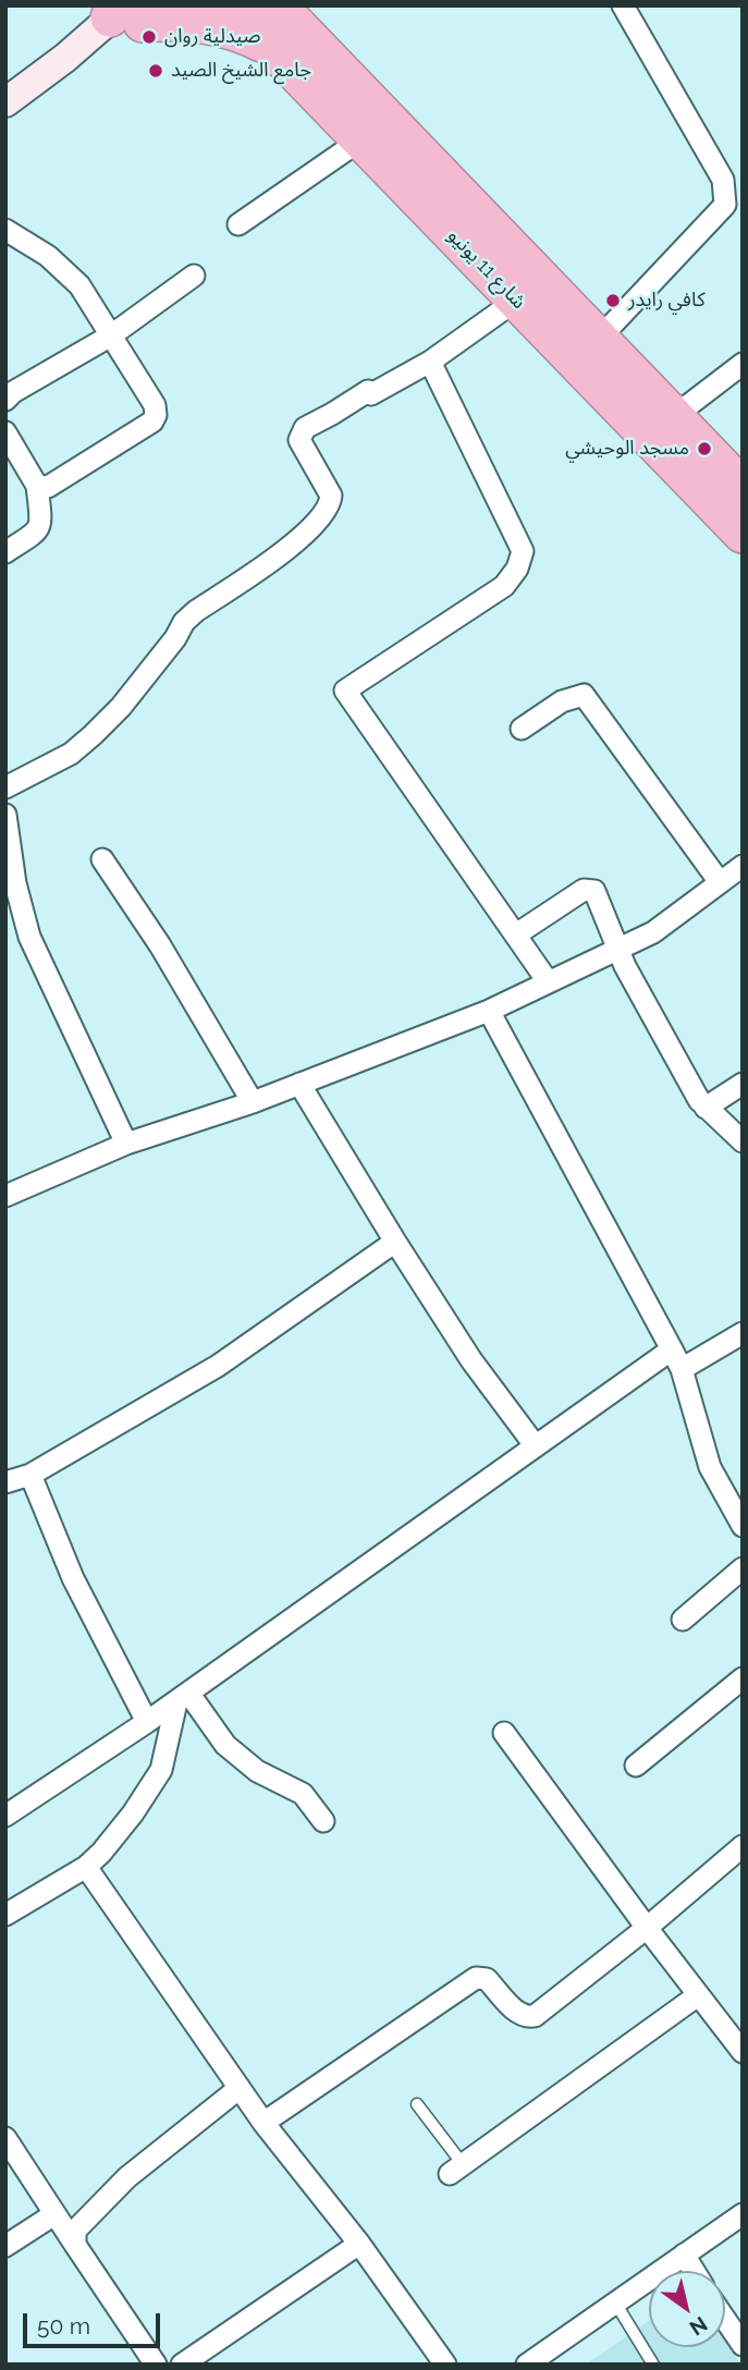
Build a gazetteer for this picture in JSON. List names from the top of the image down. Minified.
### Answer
{"streets":{"highway":["شارع 11 يونيو"]},"places":["صيدلية روان","جامع الشيخ الصيد","كافي رايدر","مسجد الوحيشي"],"scale_bar":"50 m","north":"bottom right"}
